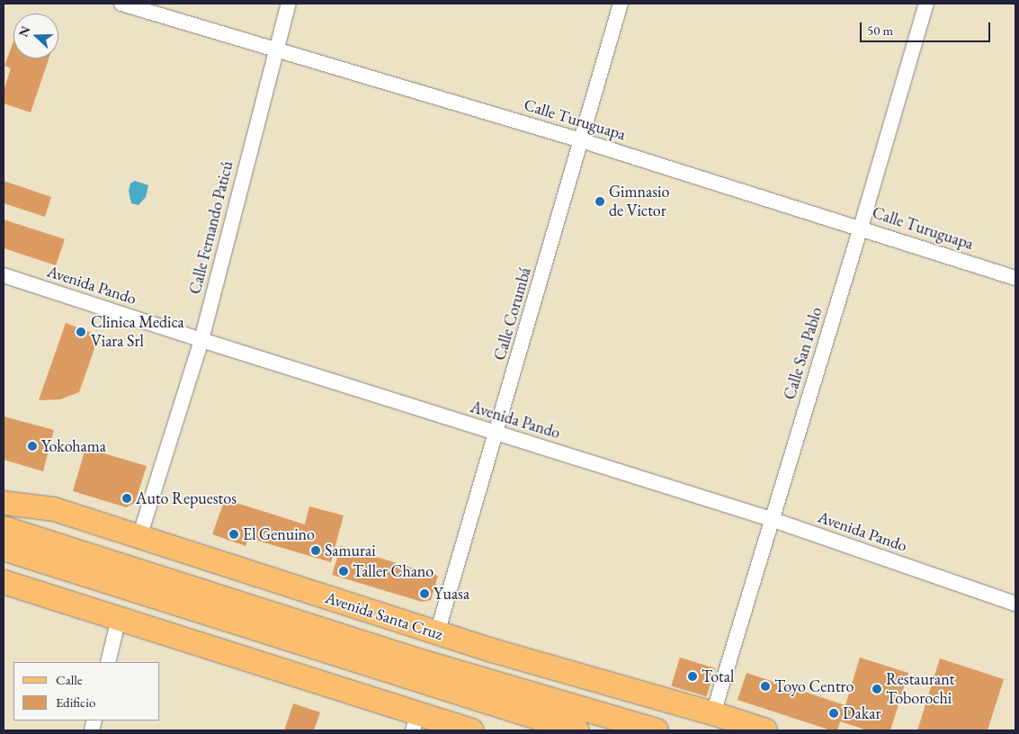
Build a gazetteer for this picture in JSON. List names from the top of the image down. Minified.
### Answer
{"streets":{"main road":["Avenida Santa Cruz"],"street":["Calle Turuguapa","Calle Fernando Paticú","Avenida Pando","Calle Corumbá","Calle San Pablo"]},"crossings":[["Calle Turuguapa","Calle Fernando Paticú"],["Calle Turuguapa","Calle Corumbá"],["Calle Turuguapa","Calle San Pablo"],["Calle Fernando Paticú","Avenida Pando"],["Calle Fernando Paticú","Avenida Santa Cruz"],["Avenida Pando","Calle Corumbá"],["Avenida Pando","Calle San Pablo"],["Calle Corumbá","Avenida Santa Cruz"],["Calle San Pablo","Avenida Santa Cruz"]],"places":["Gimnasio de Victor","Clinica Medica Viara Srl","Yokohama","Auto Repuestos","El Genuino","Samurai","Taller Chano","Yuasa","Total","Toyo Centro","Restaurant Toborochi","Dakar"],"legend":["Calle","Edificio"],"scale_bar":"50 m","north":"left"}
